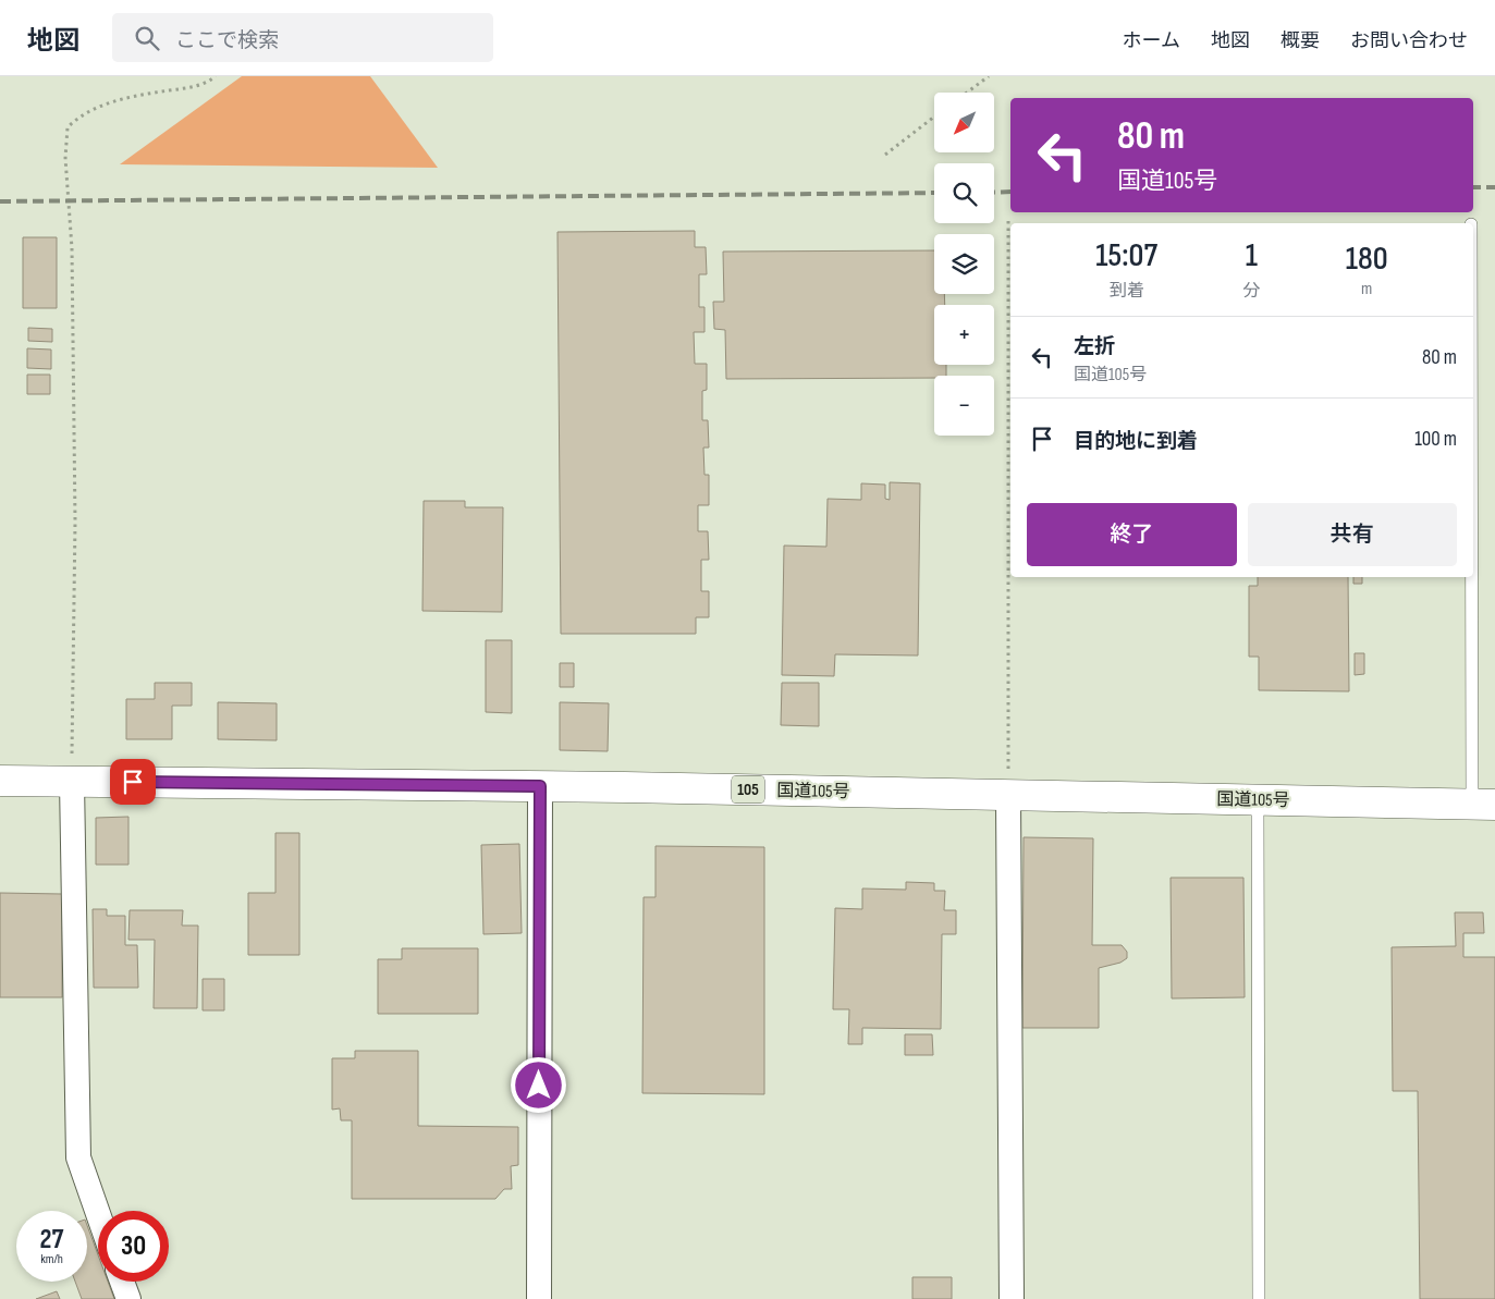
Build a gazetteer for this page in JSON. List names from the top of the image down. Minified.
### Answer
{"streets":{"highway":["105","国道105号"]},"north":"bottom left","page":{"header":"地図","search":"ここで検索","nav":["ホーム","地図","概要","お問い合わせ"],"map_buttons":["+","−"],"turn":["80 m","国道105号"],"eta":["15:07","到着","1","分","180","m"],"list":[{"name":"左折","note":"国道105号","value":"80 m"},{"name":"目的地に到着","value":"100 m"}],"buttons":["終了","共有"],"speed":"27 km/h","limit":"30"}}
